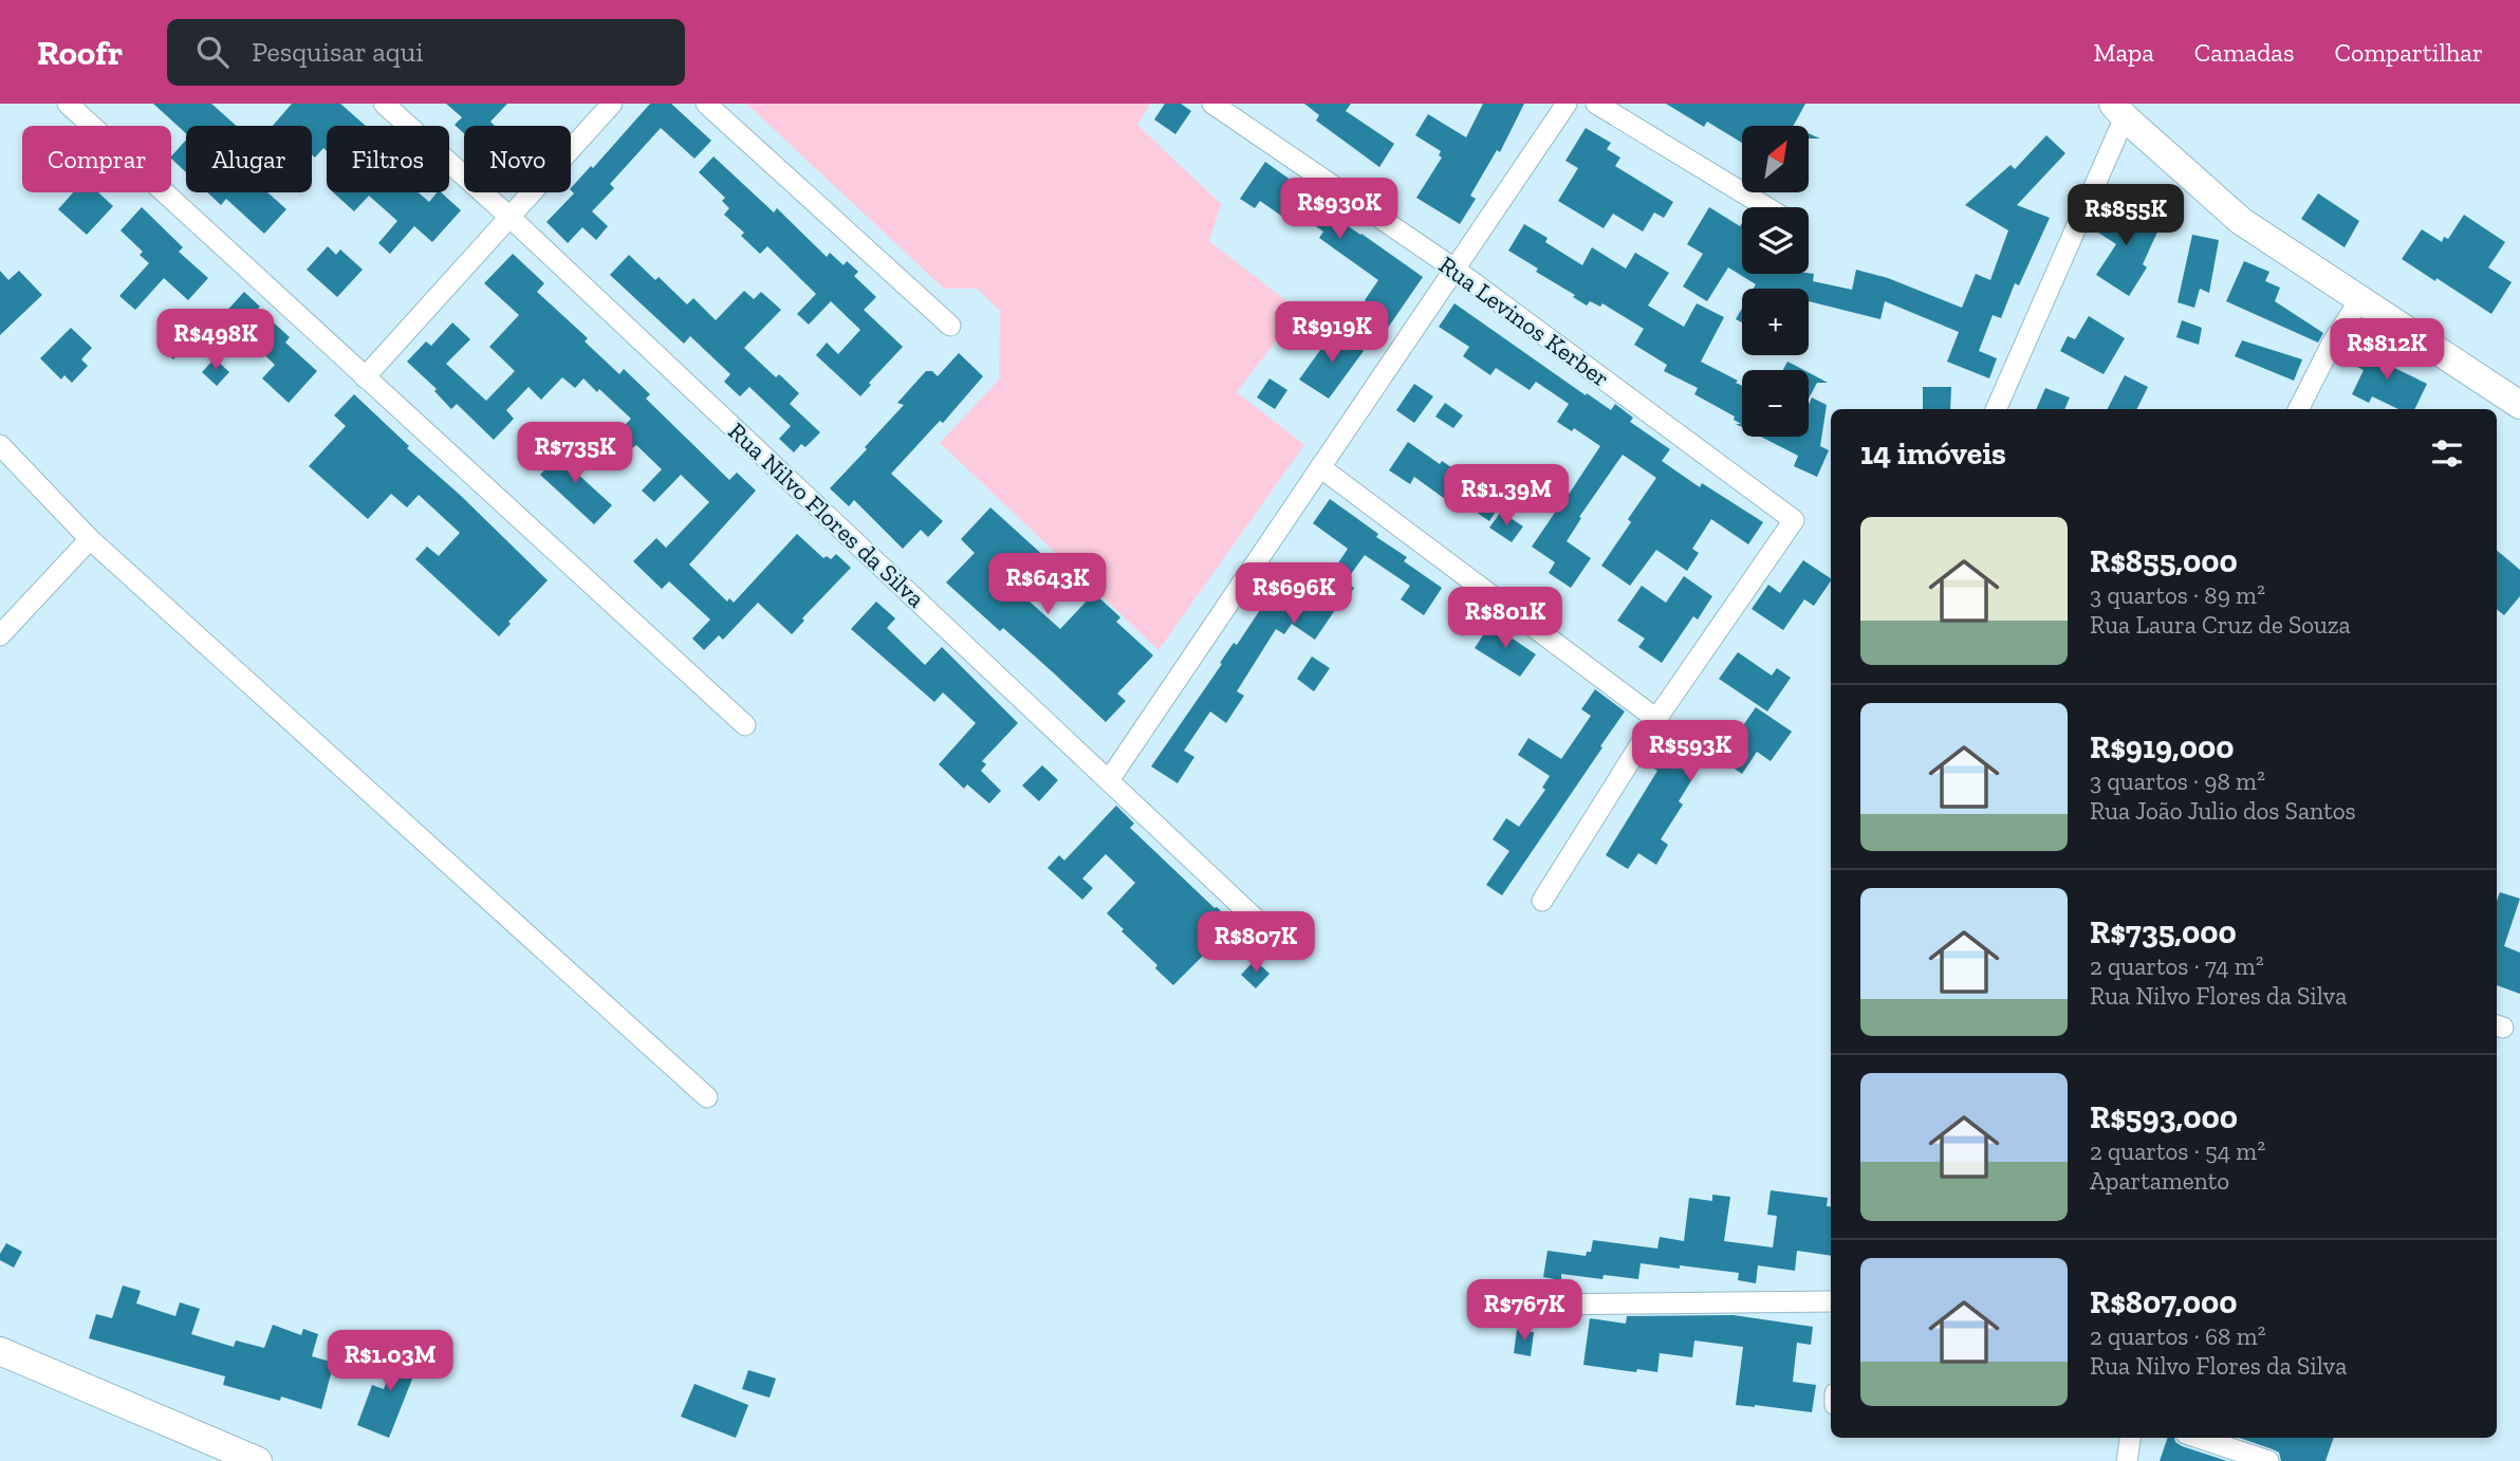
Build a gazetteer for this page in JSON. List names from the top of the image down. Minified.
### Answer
{"streets":{"street":["Rua Levinos Kerber","Rua Nilvo Flores da Silva"]},"north":"top right","page":{"header":"Roofr","search":"Pesquisar aqui","nav":["Mapa","Camadas","Compartilhar"],"map_buttons":["+","−"],"chip":["Comprar","Alugar","Filtros","Novo"],"price":["R$930K","R$855K","R$919K","R$498K","R$812K","R$735K","R$1.39M","R$643K","R$696K","R$801K","R$593K","R$807K","R$767K","R$1.03M"],"heading":"14 imóveis","list":[{"name":"R$855,000","note":"3 quartos · 89 m² · Rua Laura Cruz de Souza"},{"name":"R$919,000","note":"3 quartos · 98 m² · Rua João Julio dos Santos"},{"name":"R$735,000","note":"2 quartos · 74 m² · Rua Nilvo Flores da Silva"},{"name":"R$593,000","note":"2 quartos · 54 m² · Apartamento"},{"name":"R$807,000","note":"2 quartos · 68 m² · Rua Nilvo Flores da Silva"}]}}
